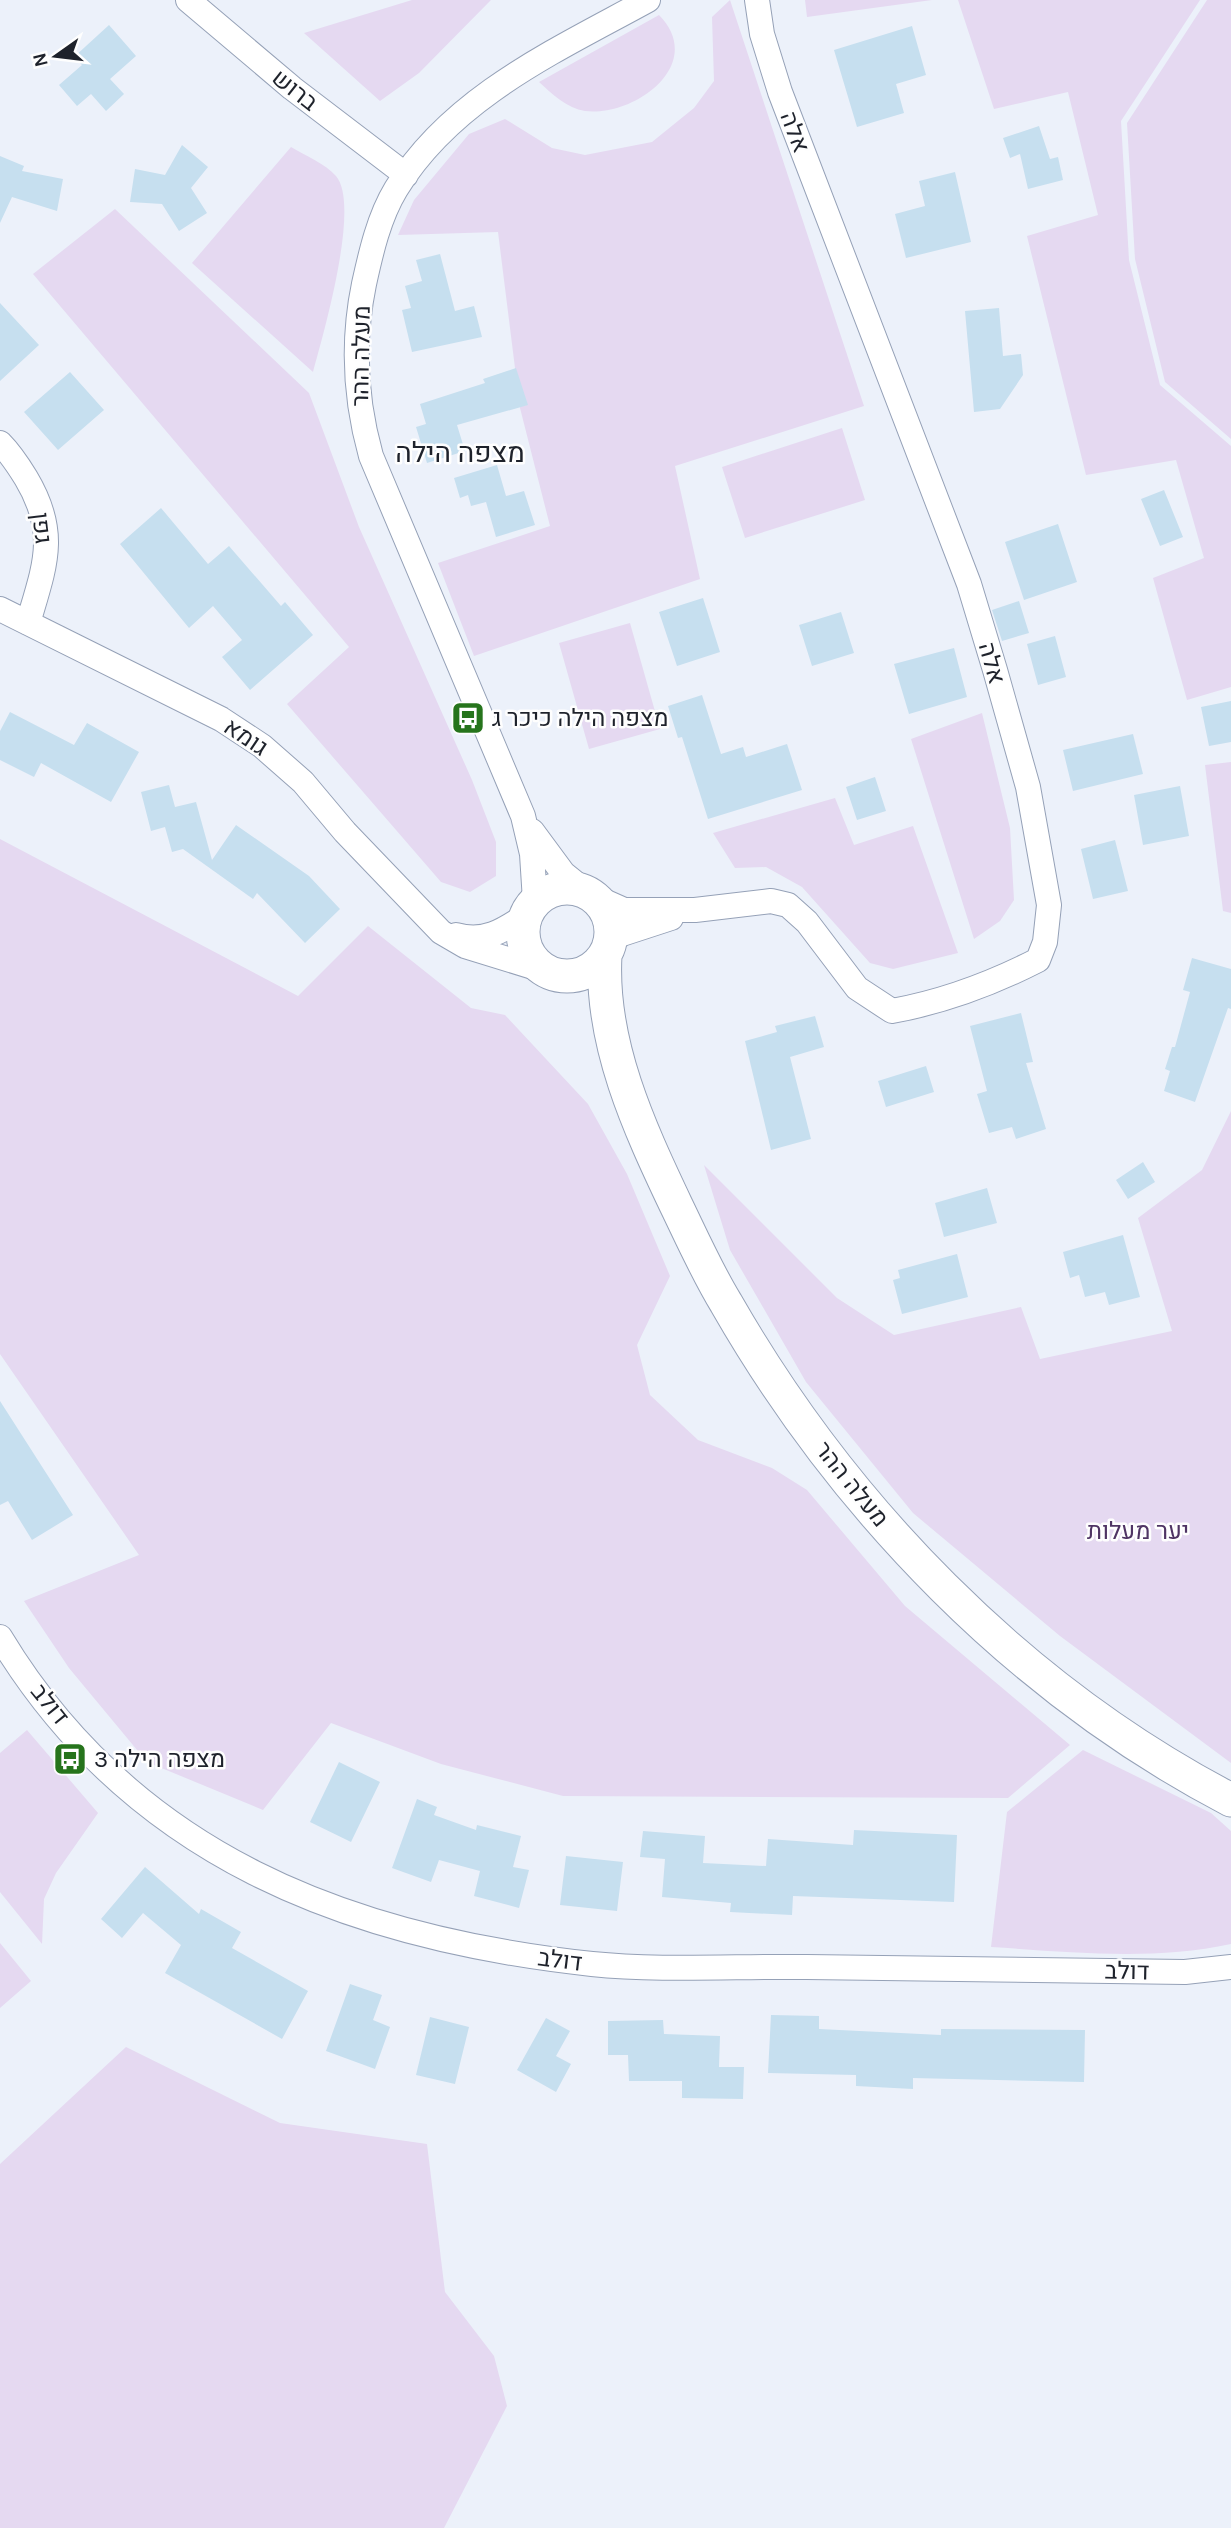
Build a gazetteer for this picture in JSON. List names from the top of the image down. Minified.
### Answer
{"streets":{"street":["ברוש","אלה","מעלה ההר","גפן","גומא","דולב"]},"crossings":[["ברוש","מעלה ההר"],["אלה","מעלה ההר"],["אלה","גומא"],["מעלה ההר","גומא"],["גפן","גומא"]],"districts":["מצפה הילה"],"parks":["יער מעלות"],"places":{"bus stop":["מצפה הילה כיכר ג","מצפה הילה 3"]},"north":"left"}
